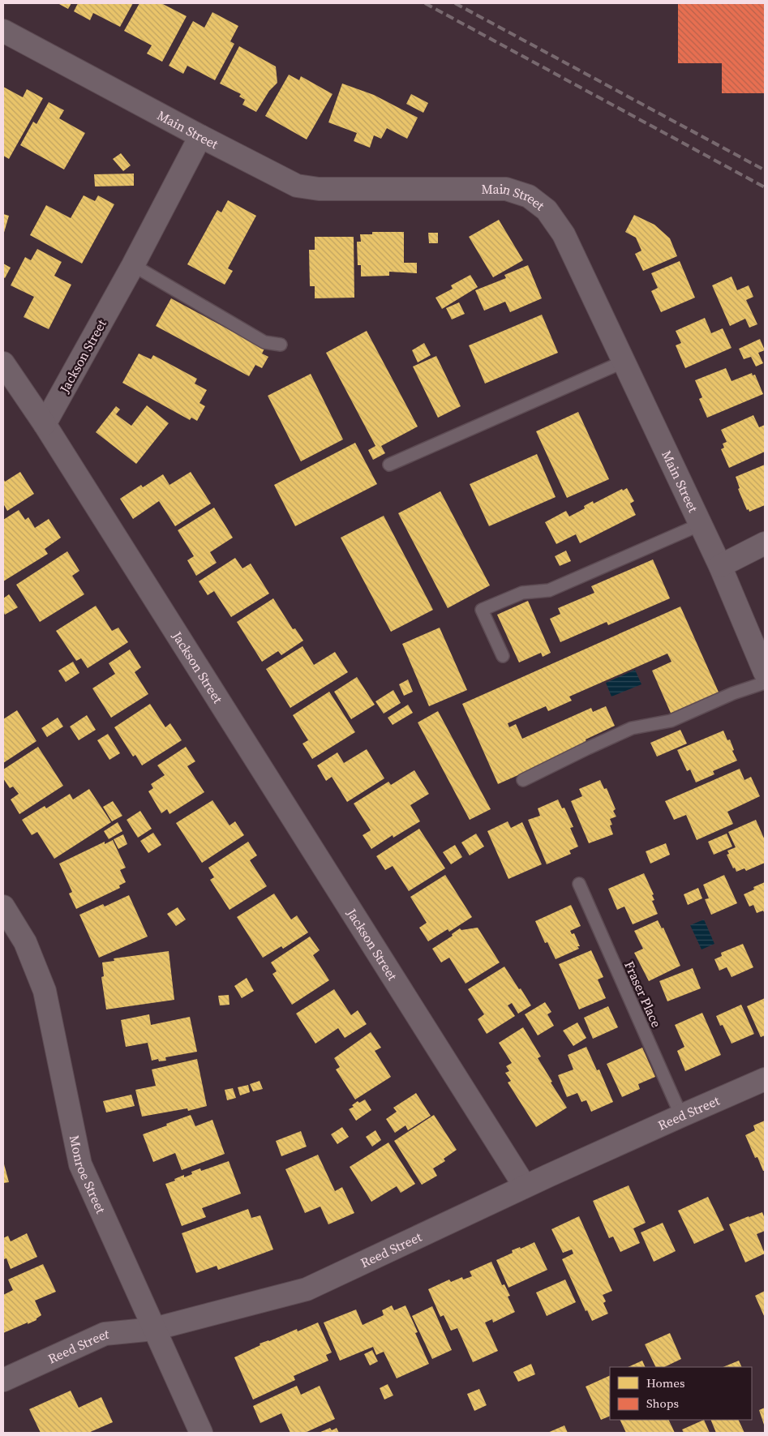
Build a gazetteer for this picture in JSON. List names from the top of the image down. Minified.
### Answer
{"streets":{"street":["Main Street","Jackson Street","Reed Street","Monroe Street"],"lane":["Fraser Place"]},"crossings":[["Main Street","Jackson Street"],["Jackson Street","Reed Street"],["Fraser Place","Reed Street"],["Reed Street","Monroe Street"]],"legend":["Homes","Shops"]}
